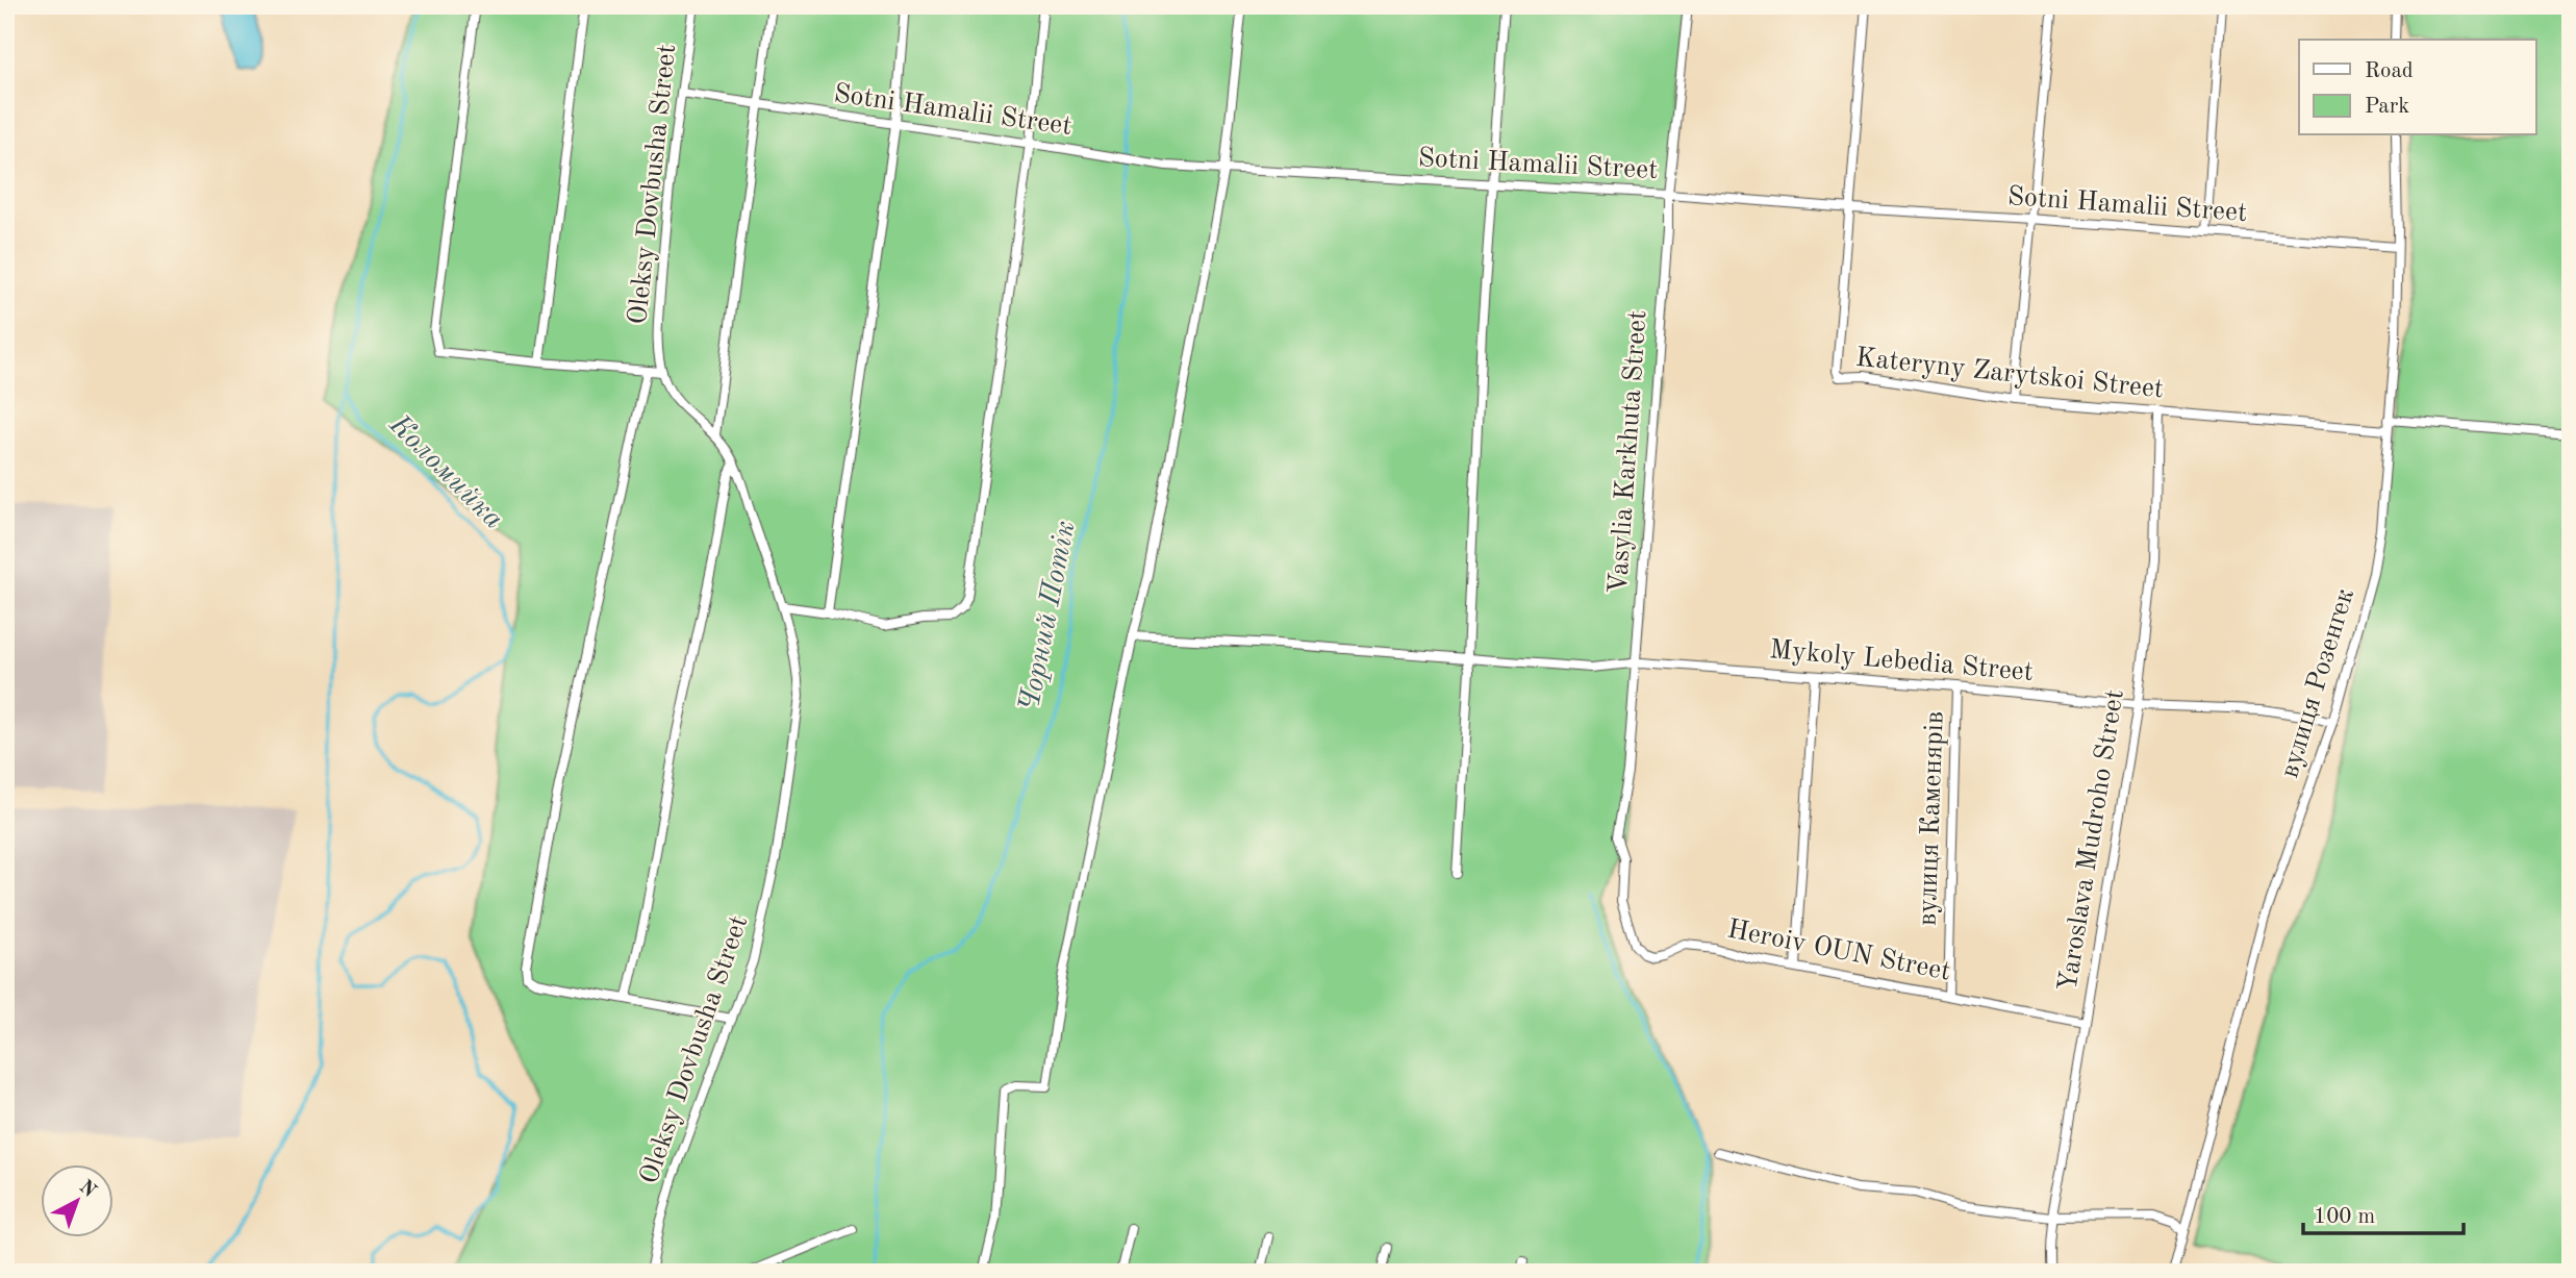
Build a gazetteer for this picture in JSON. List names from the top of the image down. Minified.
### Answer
{"streets":{"street":["Sotni Hamalii Street","Oleksy Dovbusha Street","Kateryny Zarytskoi Street","Vasylia Karkhuta Street","Mykoly Lebedia Street","вулиця Розенгек","вулиця Каменярів","Yaroslava Mudroho Street","Heroiv OUN Street"]},"crossings":[["Sotni Hamalii Street","Oleksy Dovbusha Street"],["Sotni Hamalii Street","Kateryny Zarytskoi Street"],["Sotni Hamalii Street","Vasylia Karkhuta Street"],["Sotni Hamalii Street","вулиця Розенгек"],["Kateryny Zarytskoi Street","вулиця Розенгек"],["Kateryny Zarytskoi Street","Yaroslava Mudroho Street"],["Vasylia Karkhuta Street","Mykoly Lebedia Street"],["Vasylia Karkhuta Street","Heroiv OUN Street"],["Mykoly Lebedia Street","вулиця Розенгек"],["Mykoly Lebedia Street","вулиця Каменярів"],["Mykoly Lebedia Street","Yaroslava Mudroho Street"],["вулиця Каменярів","Heroiv OUN Street"],["Yaroslava Mudroho Street","Heroiv OUN Street"]],"water":["Коломийка","Чорний Потік"],"legend":["Road","Park"],"scale_bar":"100 m","north":"top right"}
